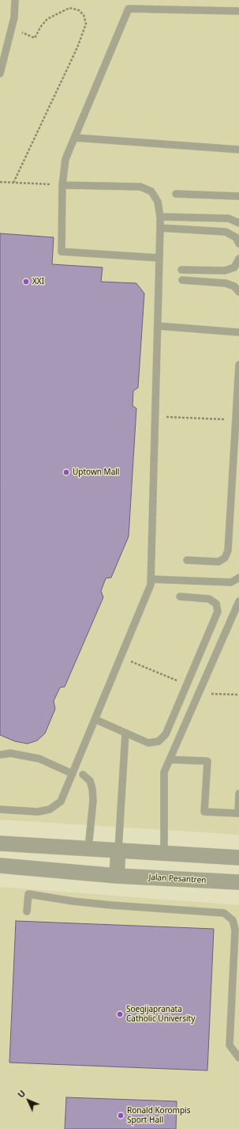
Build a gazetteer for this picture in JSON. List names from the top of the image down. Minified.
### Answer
{"streets":{"street":["Jalan Pesantren"]},"places":["XXI","Uptown Mall","Soegijapranata Catholic University","Ronald Korompis Sport Hall"],"north":"top left"}
